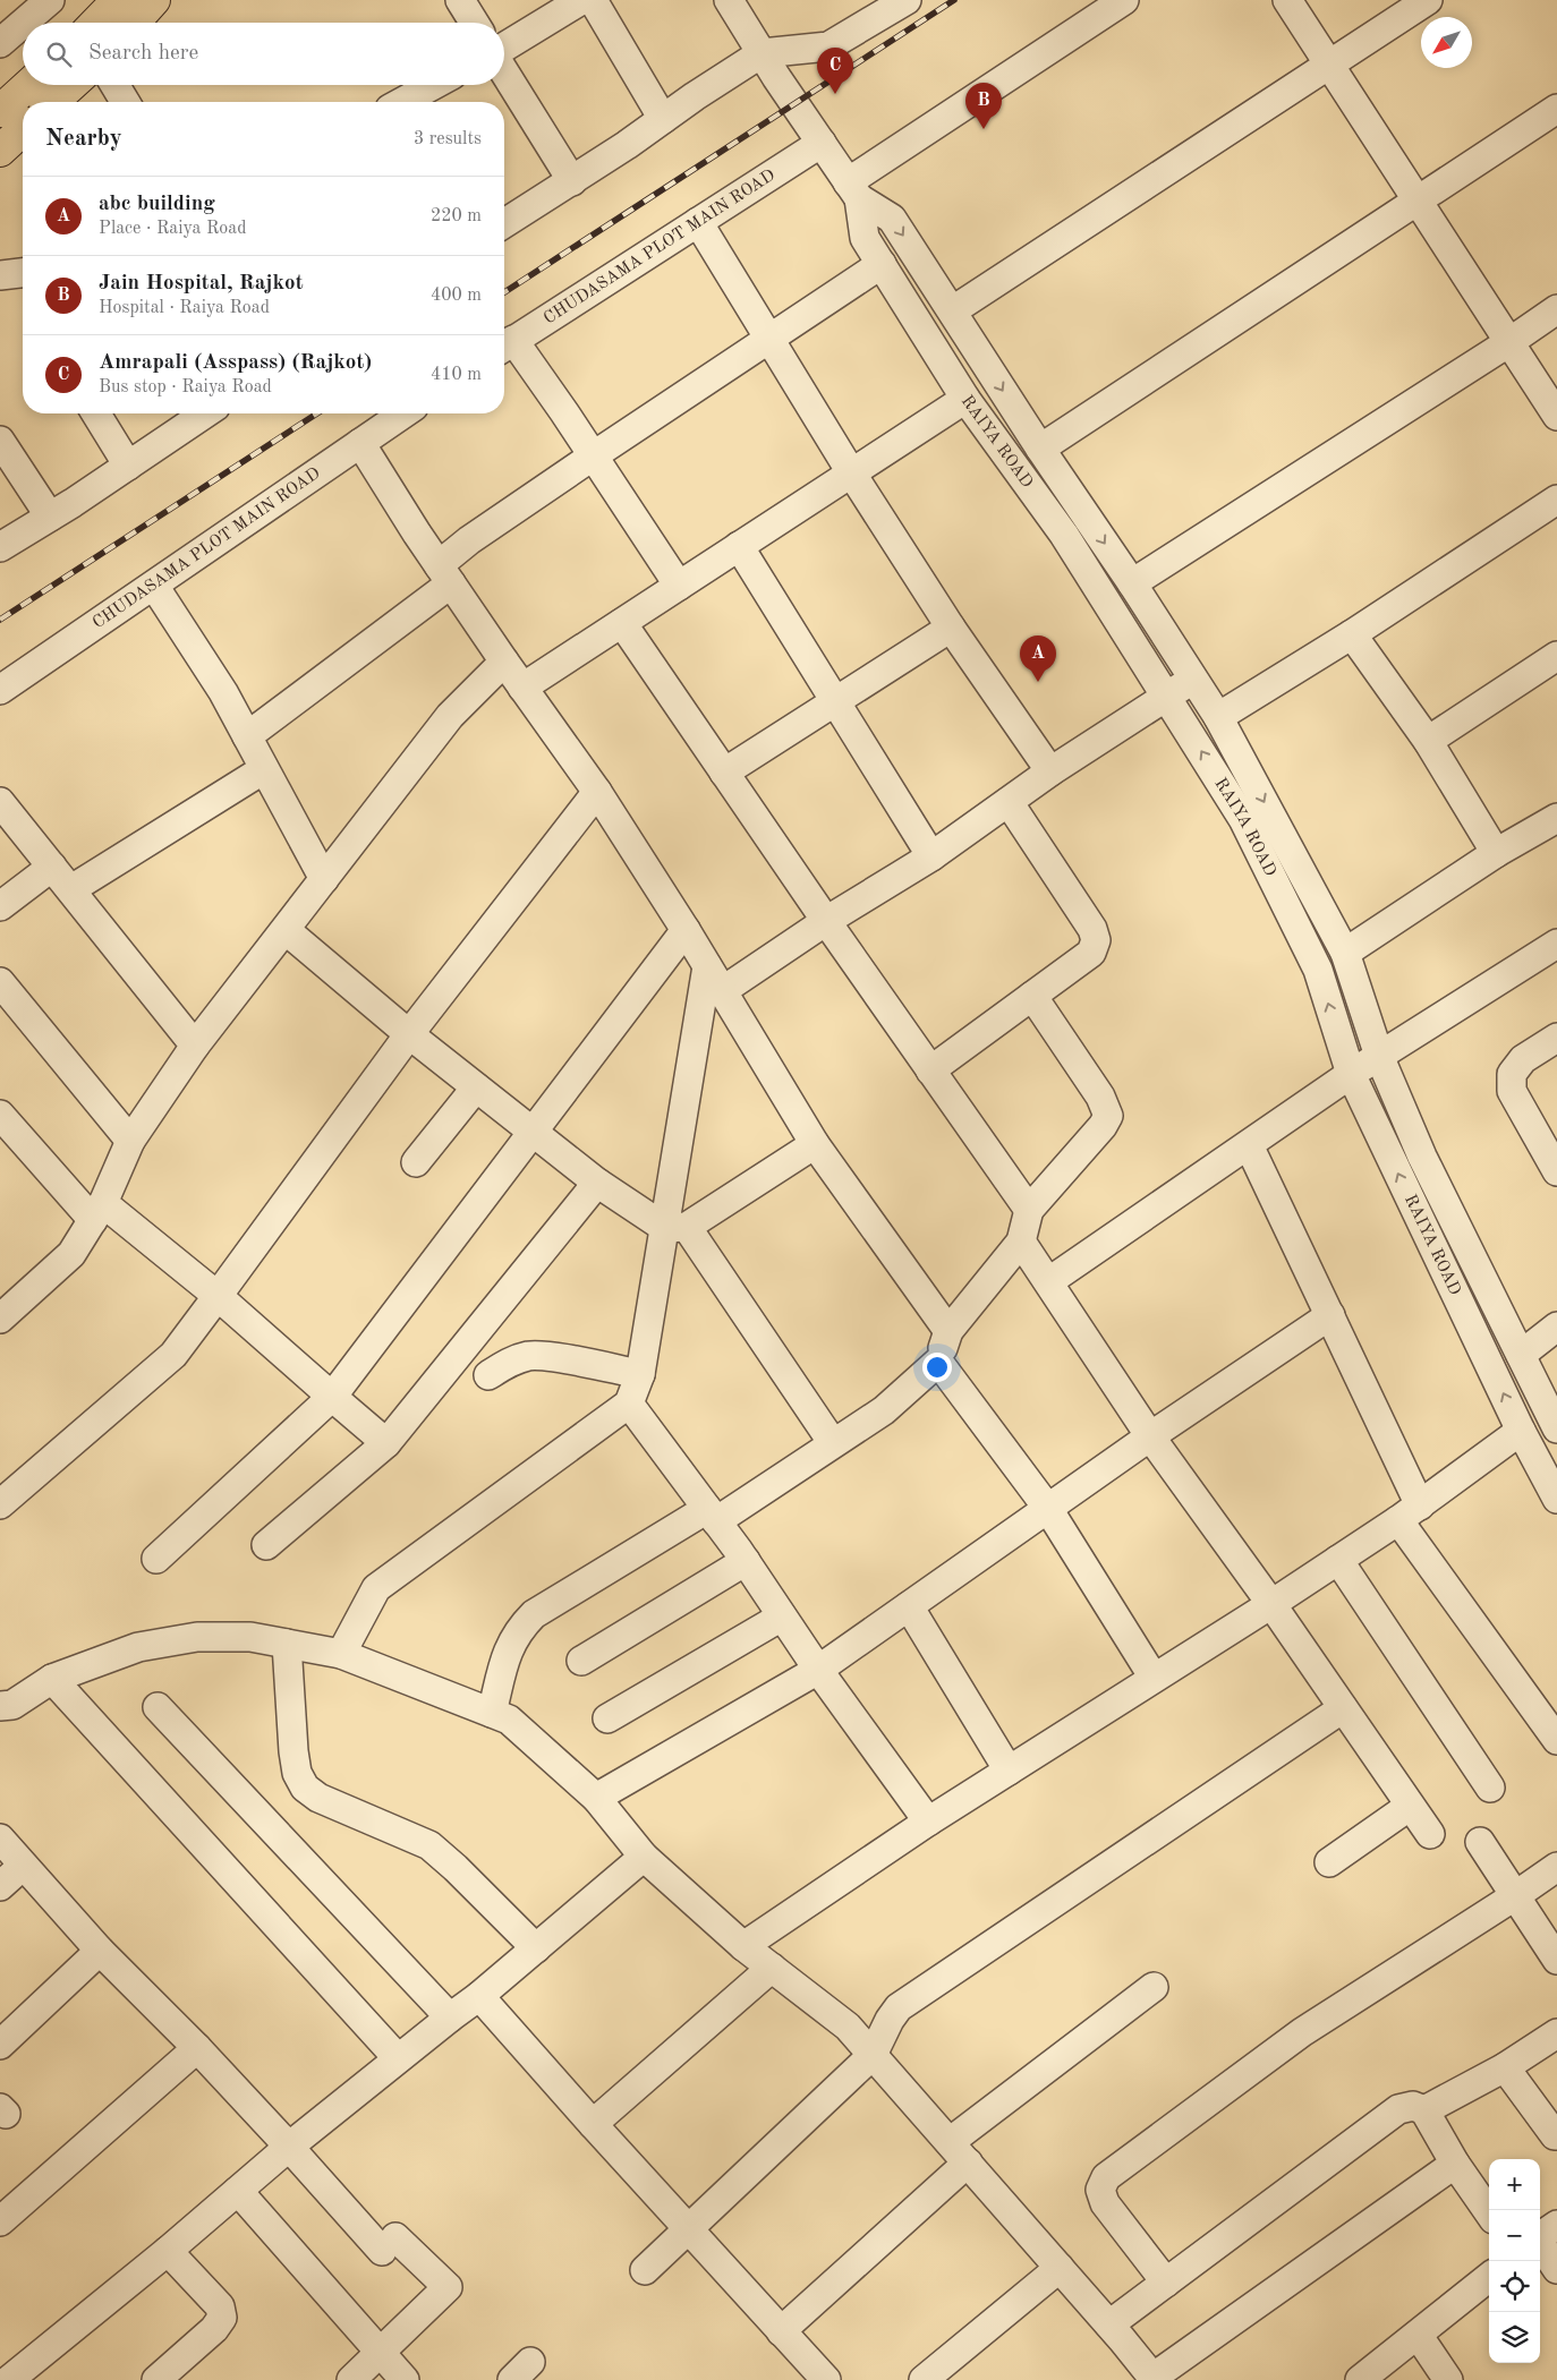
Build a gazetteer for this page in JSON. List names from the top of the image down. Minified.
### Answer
{"streets":{"street":["CHUDASAMA PLOT MAIN ROAD","RAIYA ROAD"]},"crossings":[["CHUDASAMA PLOT MAIN ROAD","RAIYA ROAD"]],"north":"bottom left","page":{"search":"Search here","pins":["C","B","A"],"heading":["Nearby","3 results"],"list":[{"mark":"A","name":"abc building","note":"Place · Raiya Road","value":"220 m"},{"mark":"B","name":"Jain Hospital, Rajkot","note":"Hospital · Raiya Road","value":"400 m"},{"mark":"C","name":"Amrapali (Asspass) (Rajkot)","note":"Bus stop · Raiya Road","value":"410 m"}],"map_buttons":["+","−"]}}
